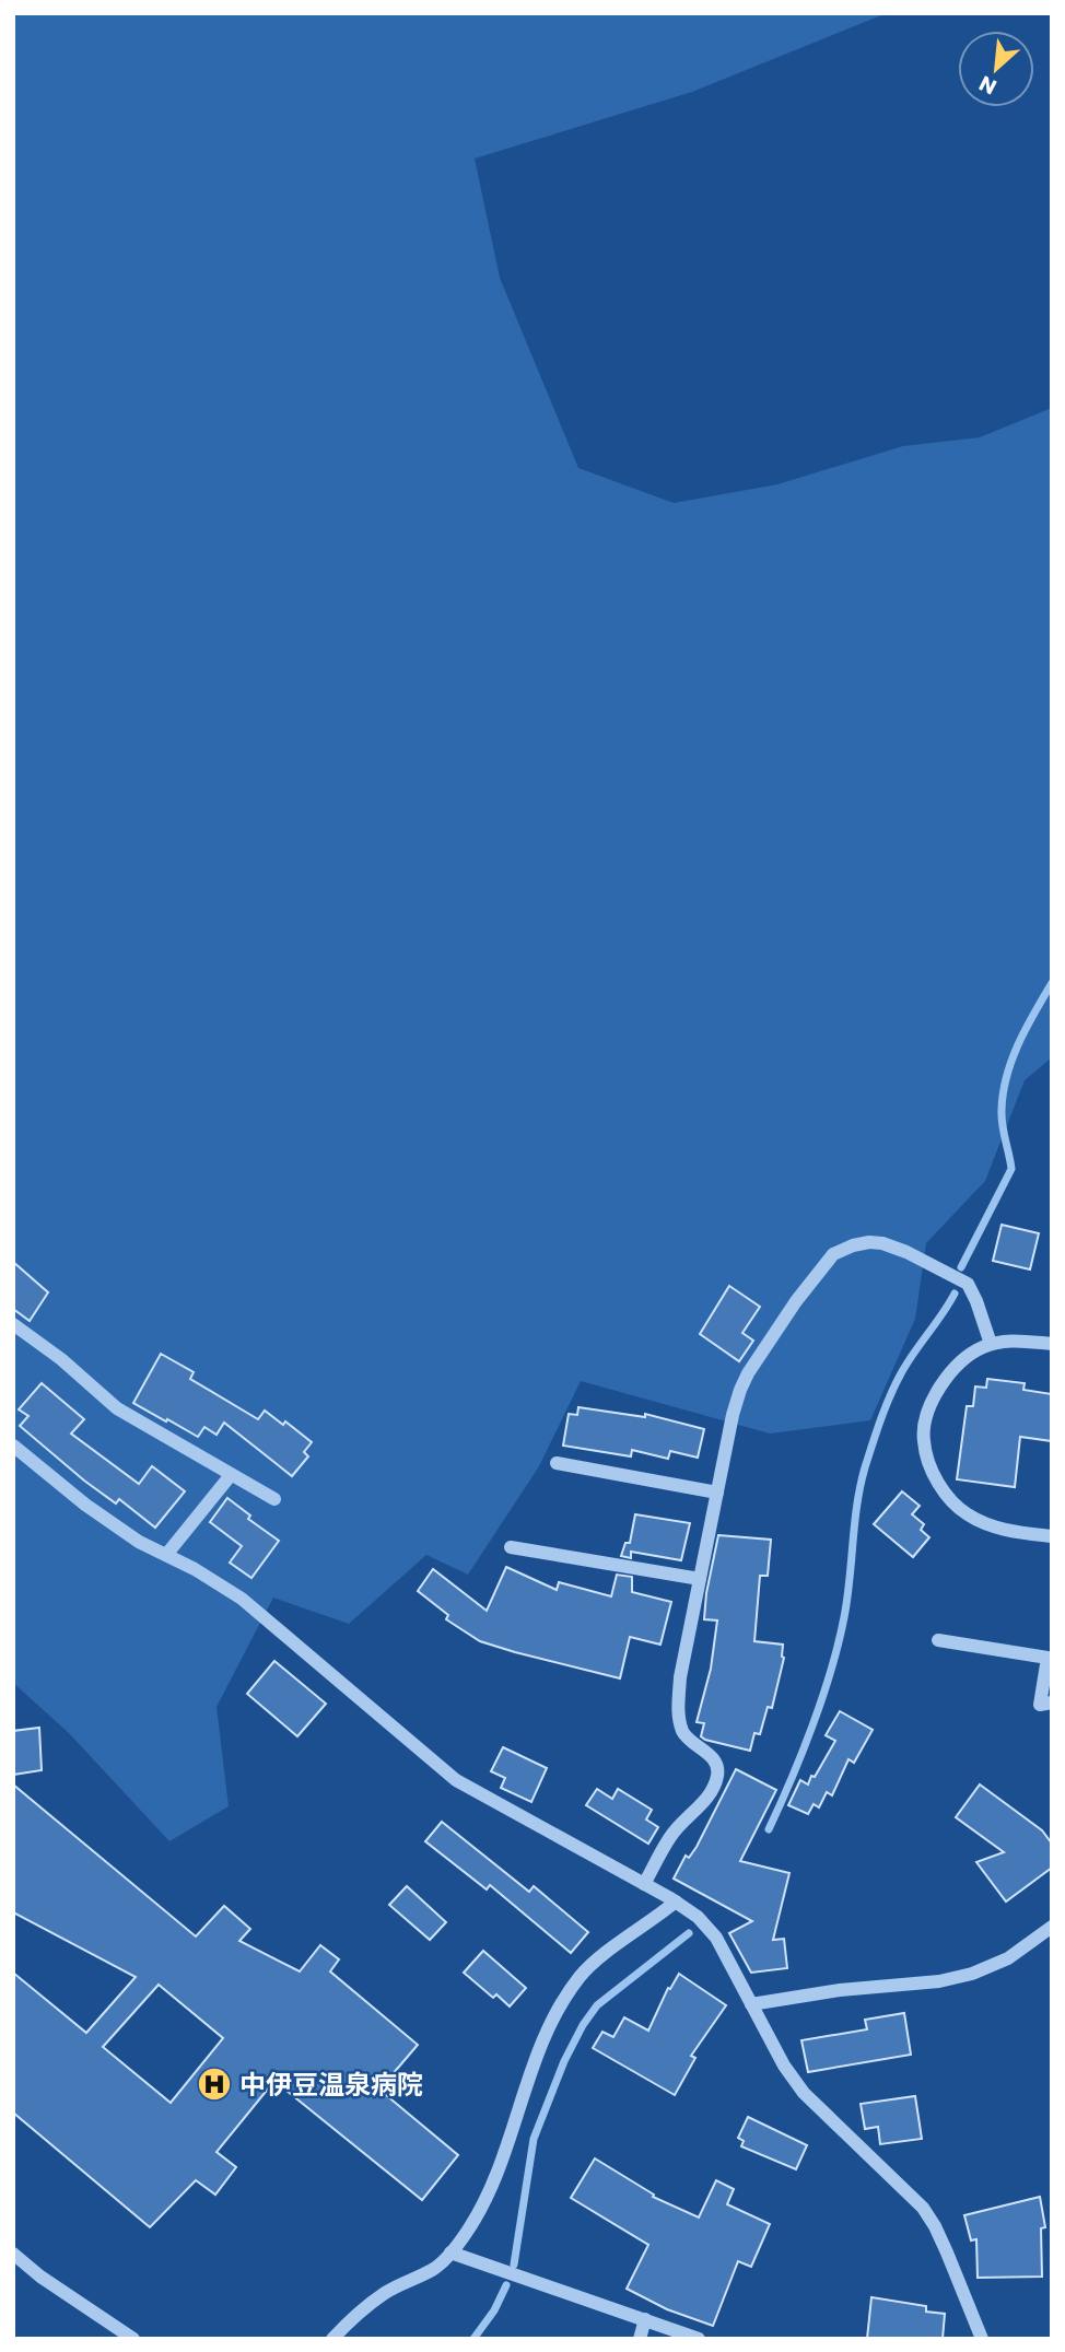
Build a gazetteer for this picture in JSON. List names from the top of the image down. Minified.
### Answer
{"places":{"hospital":["中伊豆温泉病院"]},"north":"bottom left"}
